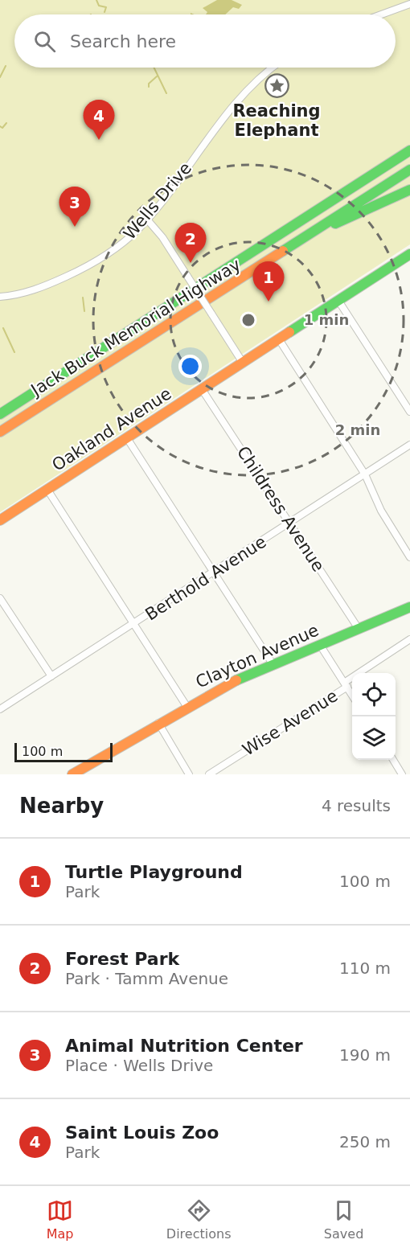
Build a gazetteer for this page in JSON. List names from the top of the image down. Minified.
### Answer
{"streets":{"main road":["Jack Buck Memorial Highway","Oakland Avenue","Clayton Avenue"],"street":["Wells Drive","Childress Avenue","Berthold Avenue","Wise Avenue"]},"crossings":[["Oakland Avenue","Childress Avenue"],["Childress Avenue","Berthold Avenue"],["Childress Avenue","Clayton Avenue"]],"places":{"place":["Reaching Elephant"]},"scale_bar":"100 m","page":{"search":"Search here","pins":["4","3","2","1"],"scale":"100 m","heading":["Nearby","4 results"],"list":[{"mark":"1","name":"Turtle Playground","note":"Park","value":"100 m"},{"mark":"2","name":"Forest Park","note":"Park · Tamm Avenue","value":"110 m"},{"mark":"3","name":"Animal Nutrition Center","note":"Place · Wells Drive","value":"190 m"},{"mark":"4","name":"Saint Louis Zoo","note":"Park","value":"250 m"}],"nav":["Map","Directions","Saved"]},"rings":["1 min","2 min"]}
